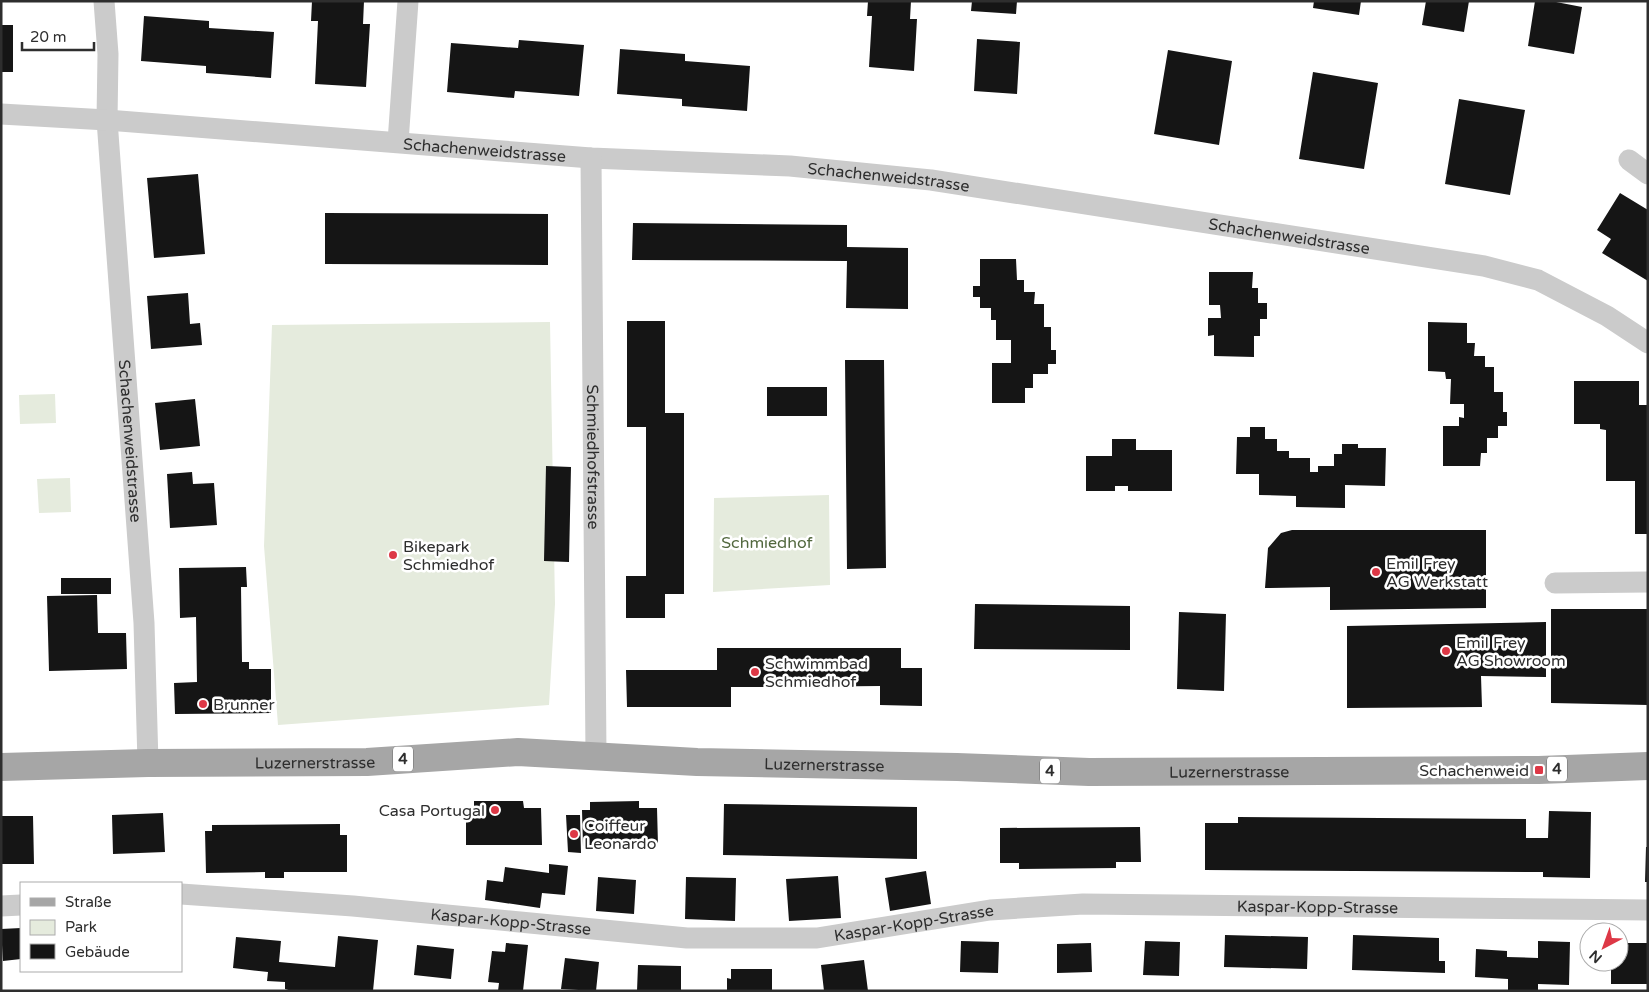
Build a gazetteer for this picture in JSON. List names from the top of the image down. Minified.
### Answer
{"streets":{"main road":["4","Luzernerstrasse"],"street":["Schachenweidstrasse","Schmiedhofstrasse","Kaspar-Kopp-Strasse"]},"crossings":[["Schachenweidstrasse","Schmiedhofstrasse"],["Schachenweidstrasse","Luzernerstrasse"],["Schmiedhofstrasse","Luzernerstrasse"]],"parks":["Schmiedhof"],"places":{"other":["Bikepark Schmiedhof","Emil Frey AG Werkstatt","Emil Frey AG Showroom","Schwimmbad Schmiedhof","Brunner","Casa Portugal","Coiffeur Leonardo"],"transit":["Schachenweid"]},"legend":["Straße","Park","Gebäude"],"scale_bar":"20 m","north":"bottom left"}
